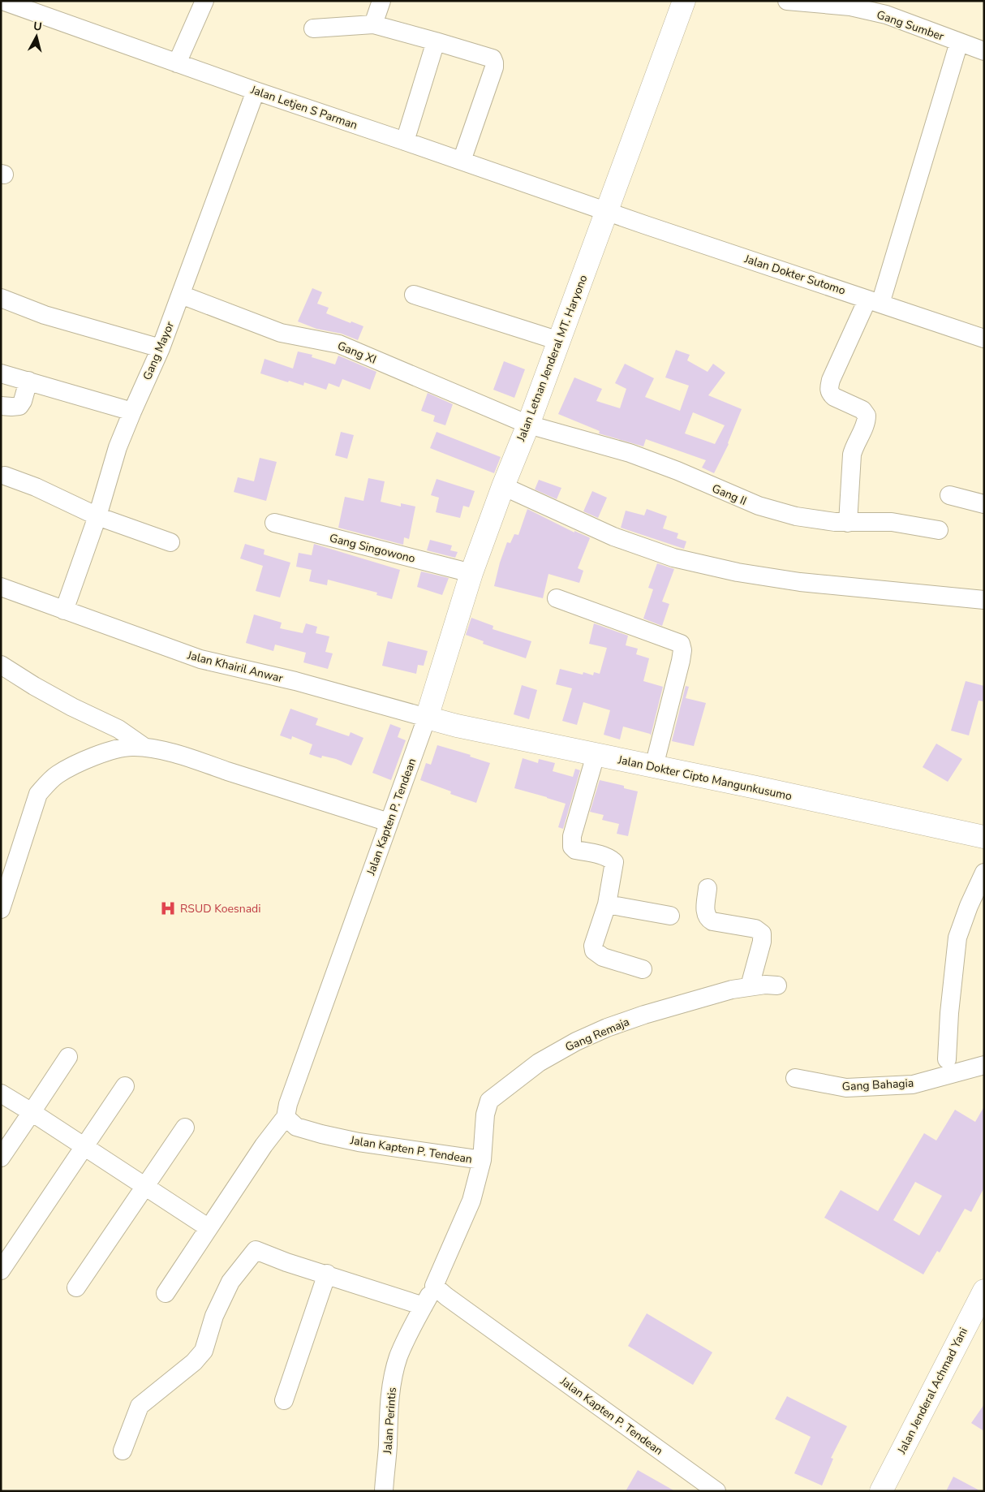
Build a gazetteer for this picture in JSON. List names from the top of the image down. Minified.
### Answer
{"streets":{"main road":["Jalan Letnan Jenderal MT. Haryono","Jalan Dokter Cipto Mangunkusumo","Jalan Jenderal Achmad Yani"],"street":["Gang Sumber","Jalan Letjen S Parman","Jalan Dokter Sutomo","Gang Mayor","Gang XI","Gang II","Gang Singowono","Jalan Khairil Anwar","Jalan Kapten P. Tendean","Gang Remaja","Gang Bahagia","Jalan Perintis"]},"crossings":[["Jalan Letjen S Parman","Jalan Dokter Sutomo"],["Jalan Letjen S Parman","Gang Mayor"],["Jalan Letjen S Parman","Jalan Letnan Jenderal MT. Haryono"],["Jalan Dokter Sutomo","Jalan Letnan Jenderal MT. Haryono"],["Gang Mayor","Gang XI"],["Gang Mayor","Jalan Khairil Anwar"],["Gang XI","Jalan Letnan Jenderal MT. Haryono"],["Gang XI","Gang II"],["Jalan Letnan Jenderal MT. Haryono","Gang II"],["Jalan Letnan Jenderal MT. Haryono","Gang Singowono"],["Jalan Letnan Jenderal MT. Haryono","Jalan Khairil Anwar"],["Jalan Letnan Jenderal MT. Haryono","Jalan Dokter Cipto Mangunkusumo"],["Jalan Letnan Jenderal MT. Haryono","Jalan Kapten P. Tendean"],["Jalan Khairil Anwar","Jalan Dokter Cipto Mangunkusumo"],["Jalan Khairil Anwar","Jalan Kapten P. Tendean"],["Jalan Dokter Cipto Mangunkusumo","Jalan Kapten P. Tendean"],["Jalan Kapten P. Tendean","Gang Remaja"],["Jalan Kapten P. Tendean","Jalan Perintis"]],"places":{"hospital":["RSUD Koesnadi"]},"north":"top"}
